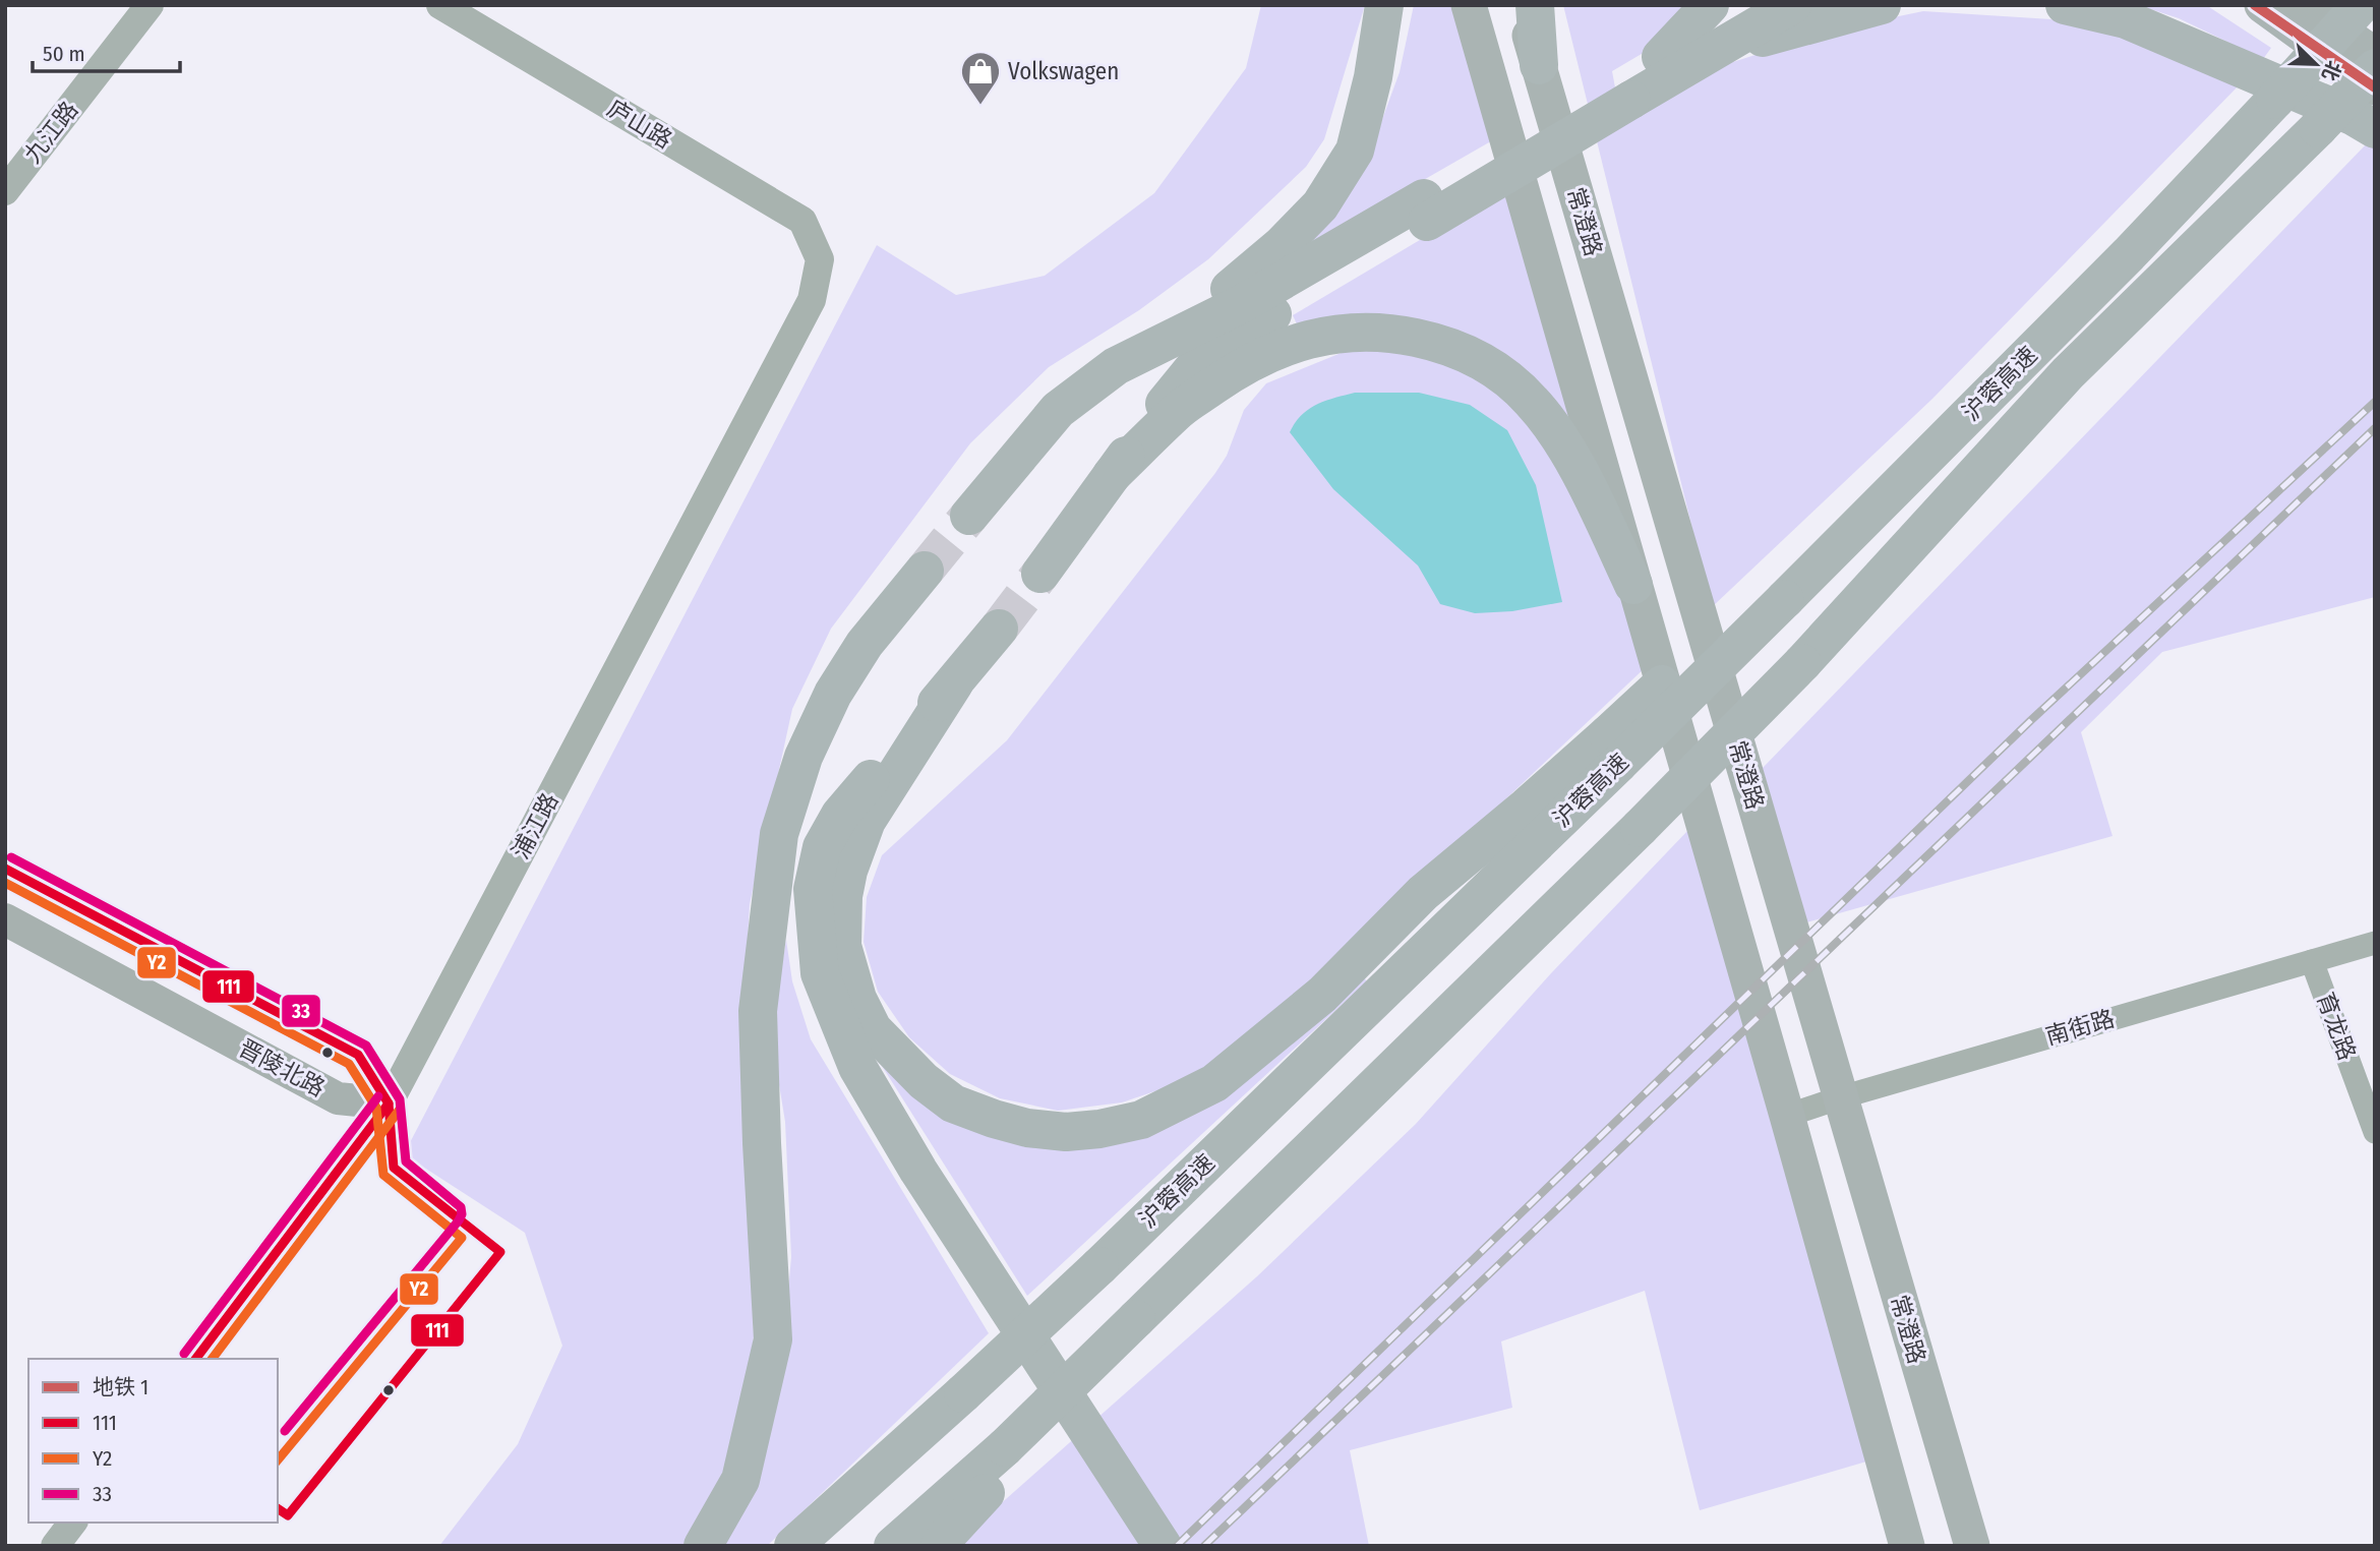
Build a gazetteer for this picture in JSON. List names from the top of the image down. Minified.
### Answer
{"streets":{"highway":["沪蓉高速"],"main road":["常澄路","晋陵北路"],"street":["庐山路","九江路","浦江路","育龙路","南街路"]},"crossings":[["庐山路","浦江路"],["常澄路","南街路"],["浦江路","晋陵北路"],["育龙路","南街路"]],"places":{"shop":["Volkswagen"]},"lines":["metro line 1","transit line 33","transit line 111","transit line Y2"],"legend":["地铁 1","111","Y2","33"],"scale_bar":"50 m","north":"bottom right"}
